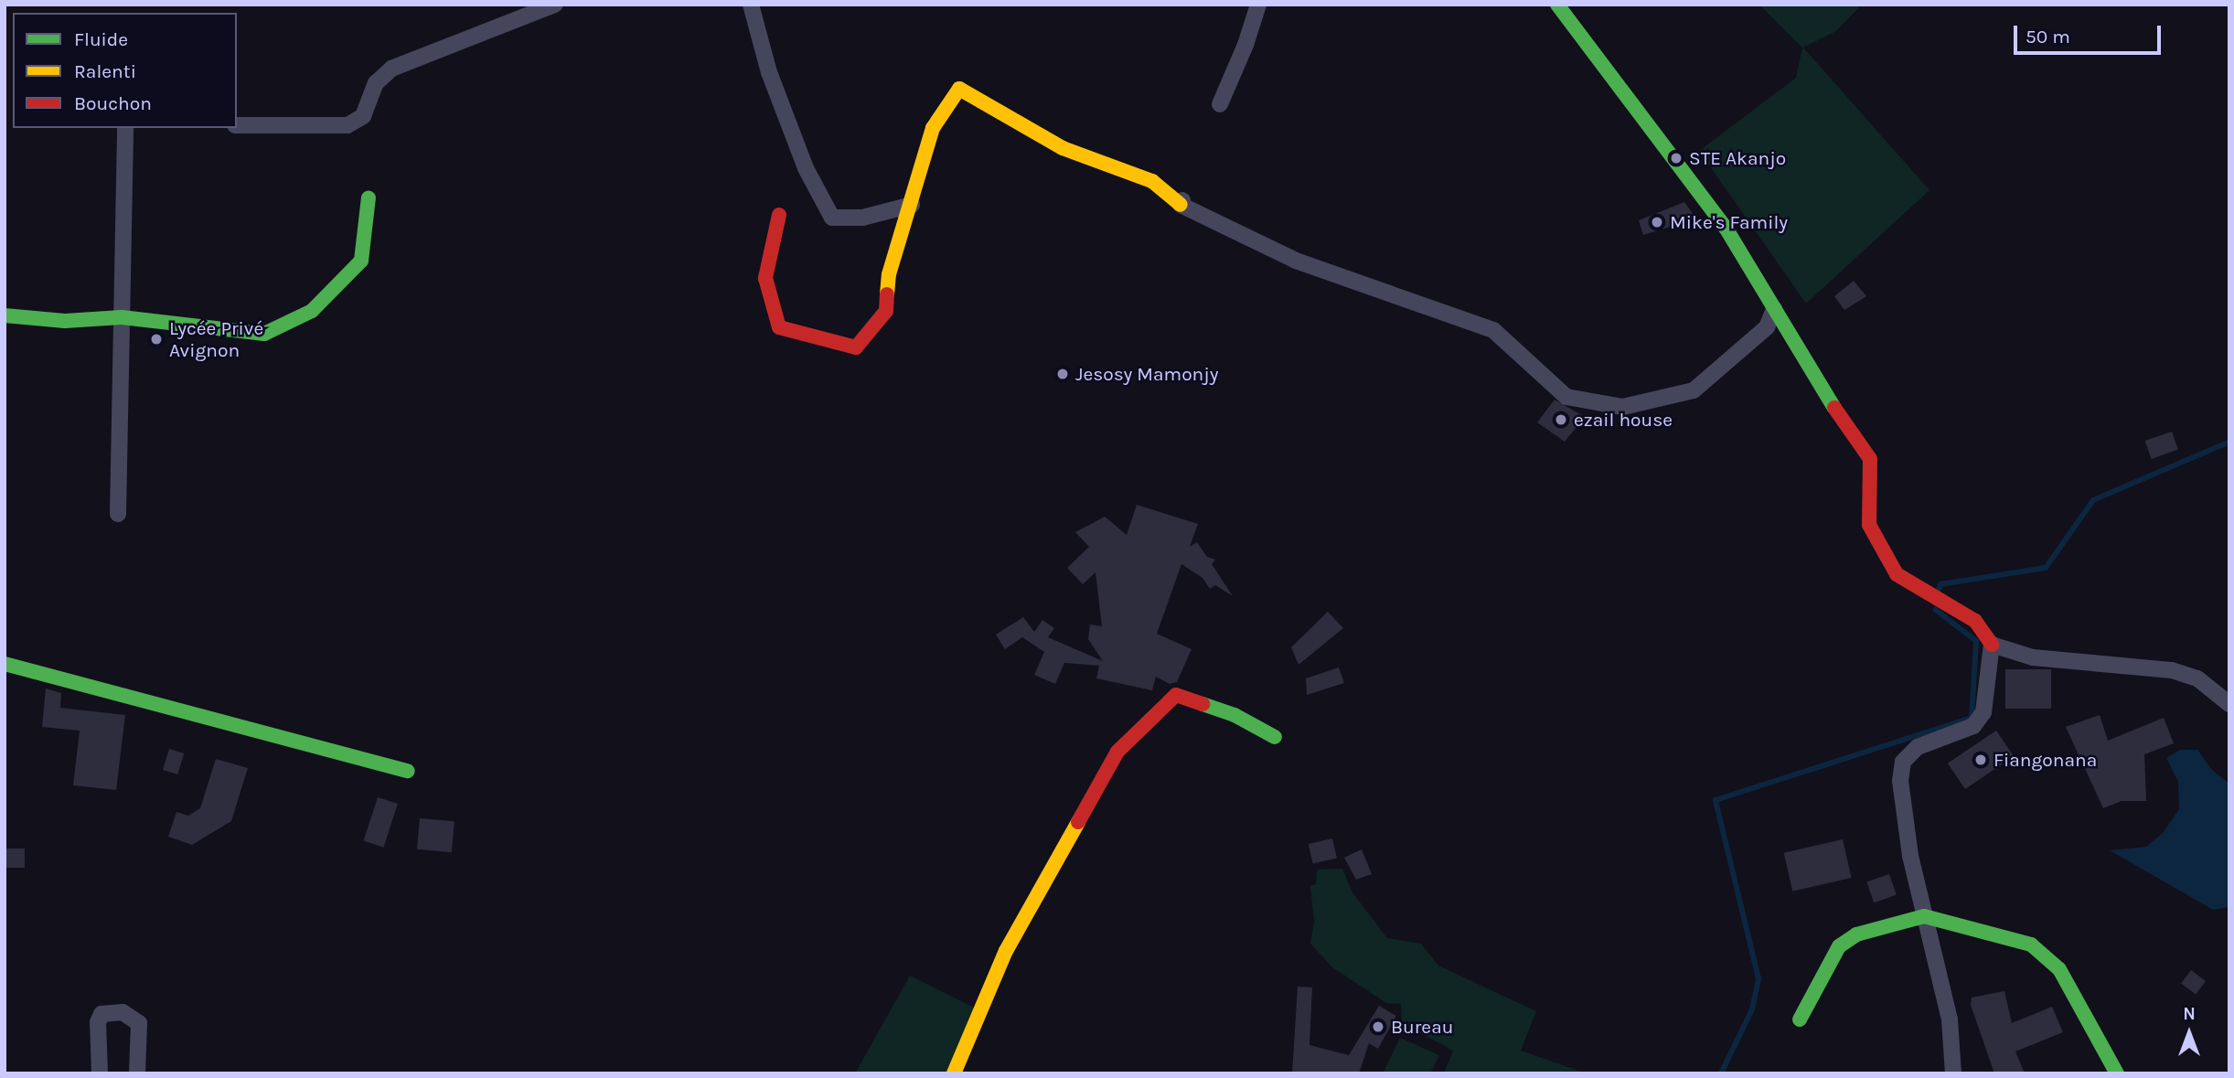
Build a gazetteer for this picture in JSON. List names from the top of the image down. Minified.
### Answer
{"places":["STE Akanjo","Mike's Family","Lycée Privé Avignon","Jesosy Mamonjy","ezail house","Fiangonana","Bureau"],"legend":["Fluide","Ralenti","Bouchon"],"scale_bar":"50 m","north":"top"}
